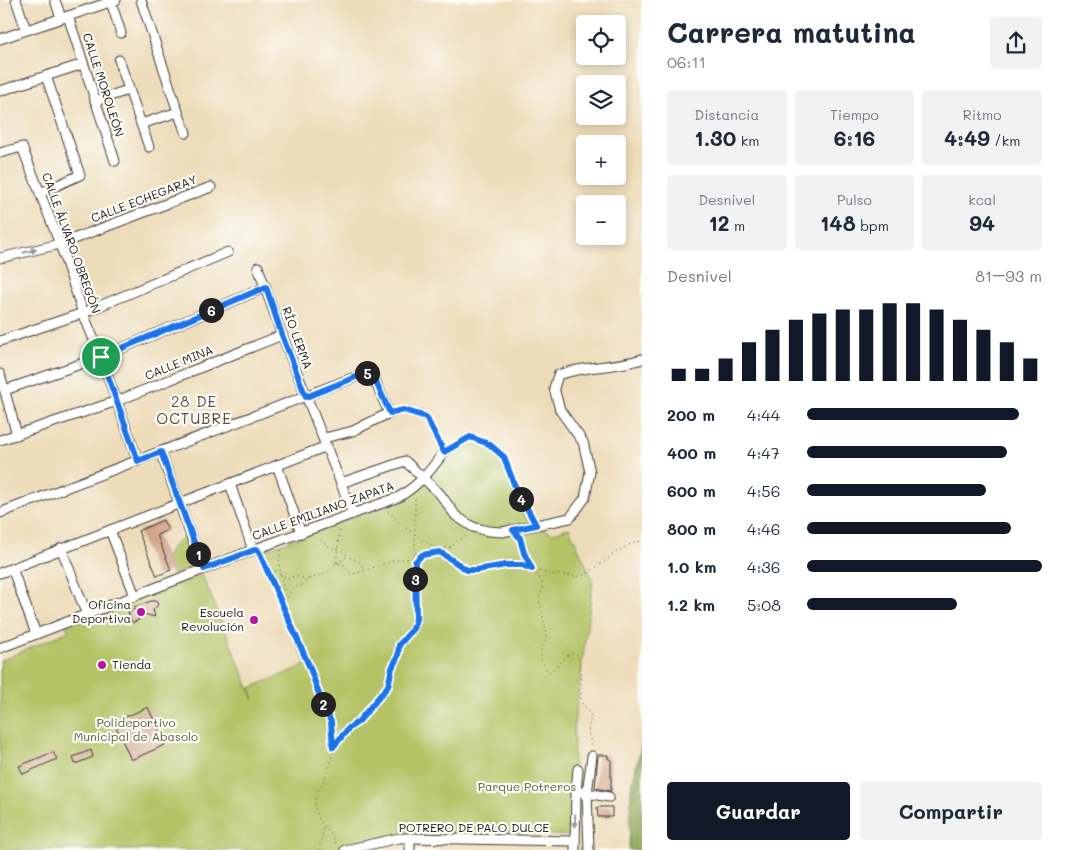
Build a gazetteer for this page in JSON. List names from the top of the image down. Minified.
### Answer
{"streets":{"street":["CALLE MOROLEÓN","CALLE ECHEGARAY","CALLE ÁLVARO OBREGÓN","RÍO LERMA","CALLE MINA","CALLE EMILIANO ZAPATA","POTRERO DE PALO DULCE"]},"crossings":[["CALLE ECHEGARAY","CALLE ÁLVARO OBREGÓN"],["CALLE ÁLVARO OBREGÓN","CALLE MINA"],["RÍO LERMA","CALLE MINA"],["RÍO LERMA","CALLE EMILIANO ZAPATA"]],"districts":["28 DE OCTUBRE"],"parks":["Polideportivo Municipal de Abasolo","Parque Potreros"],"places":["Oficina Deportiva","Escuela Revolución","Tienda"],"page":{"heading":["Carrera matutina","06:11"],"map_buttons":["+","−"],"stats":[["Distancia","1.30 km"],["Tiempo","6:16"],["Ritmo","4:49 /km"],["Desnivel","12 m"],["Pulso","148 bpm"],["kcal","94"]],"chart":["Desnivel","81–93 m"],"pins":["6","5","4","1","3","2"],"list":[{"name":"200 m","note":"4:44"},{"name":"400 m","note":"4:47"},{"name":"600 m","note":"4:56"},{"name":"800 m","note":"4:46"},{"name":"1.0 km","note":"4:36"},{"name":"1.2 km","note":"5:08"}],"buttons":["Guardar","Compartir"]}}
